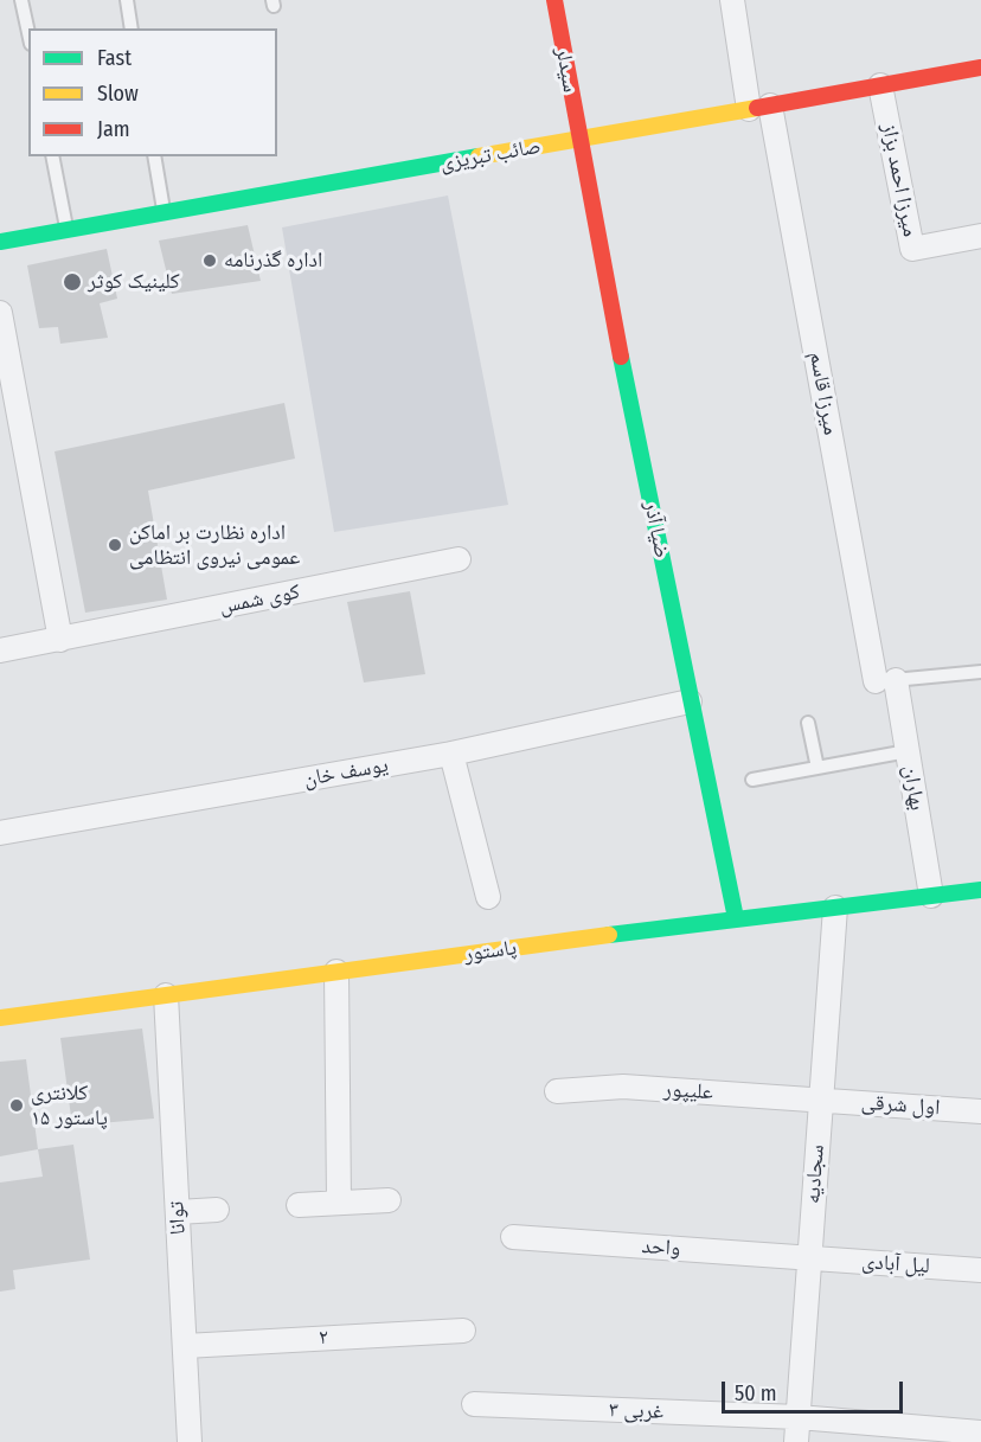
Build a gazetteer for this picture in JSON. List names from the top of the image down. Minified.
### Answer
{"streets":{"main road":["سیدلر","صائب تبریزی","ضیا آذر","پاستور"],"street":["میرزا احمد بزاز","میرزا قاسم","کوی شمس","یوسف خان","بهاران","علیپور","اول شرقی","سجادیه","توانا","واحد","لیل آبادی","۲","۳ غربی"]},"crossings":[["سیدلر","صائب تبریزی"],["سیدلر","ضیا آذر"],["صائب تبریزی","میرزا احمد بزاز"],["صائب تبریزی","میرزا قاسم"],["صائب تبریزی","ضیا آذر"],["میرزا قاسم","بهاران"],["ضیا آذر","یوسف خان"],["ضیا آذر","پاستور"],["بهاران","پاستور"],["پاستور","سجادیه"],["پاستور","توانا"],["علیپور","اول شرقی"],["علیپور","سجادیه"],["اول شرقی","سجادیه"],["سجادیه","واحد"],["سجادیه","لیل آبادی"],["سجادیه","۳ غربی"],["توانا","۲"],["واحد","لیل آبادی"]],"places":["اداره گذرنامه","کلینیک کوثر","اداره نظارت بر اماکن عمومی نیروی انتظامی","کلانتری ۱۵ پاستور"],"legend":["Fast","Slow","Jam"],"scale_bar":"50 m"}
